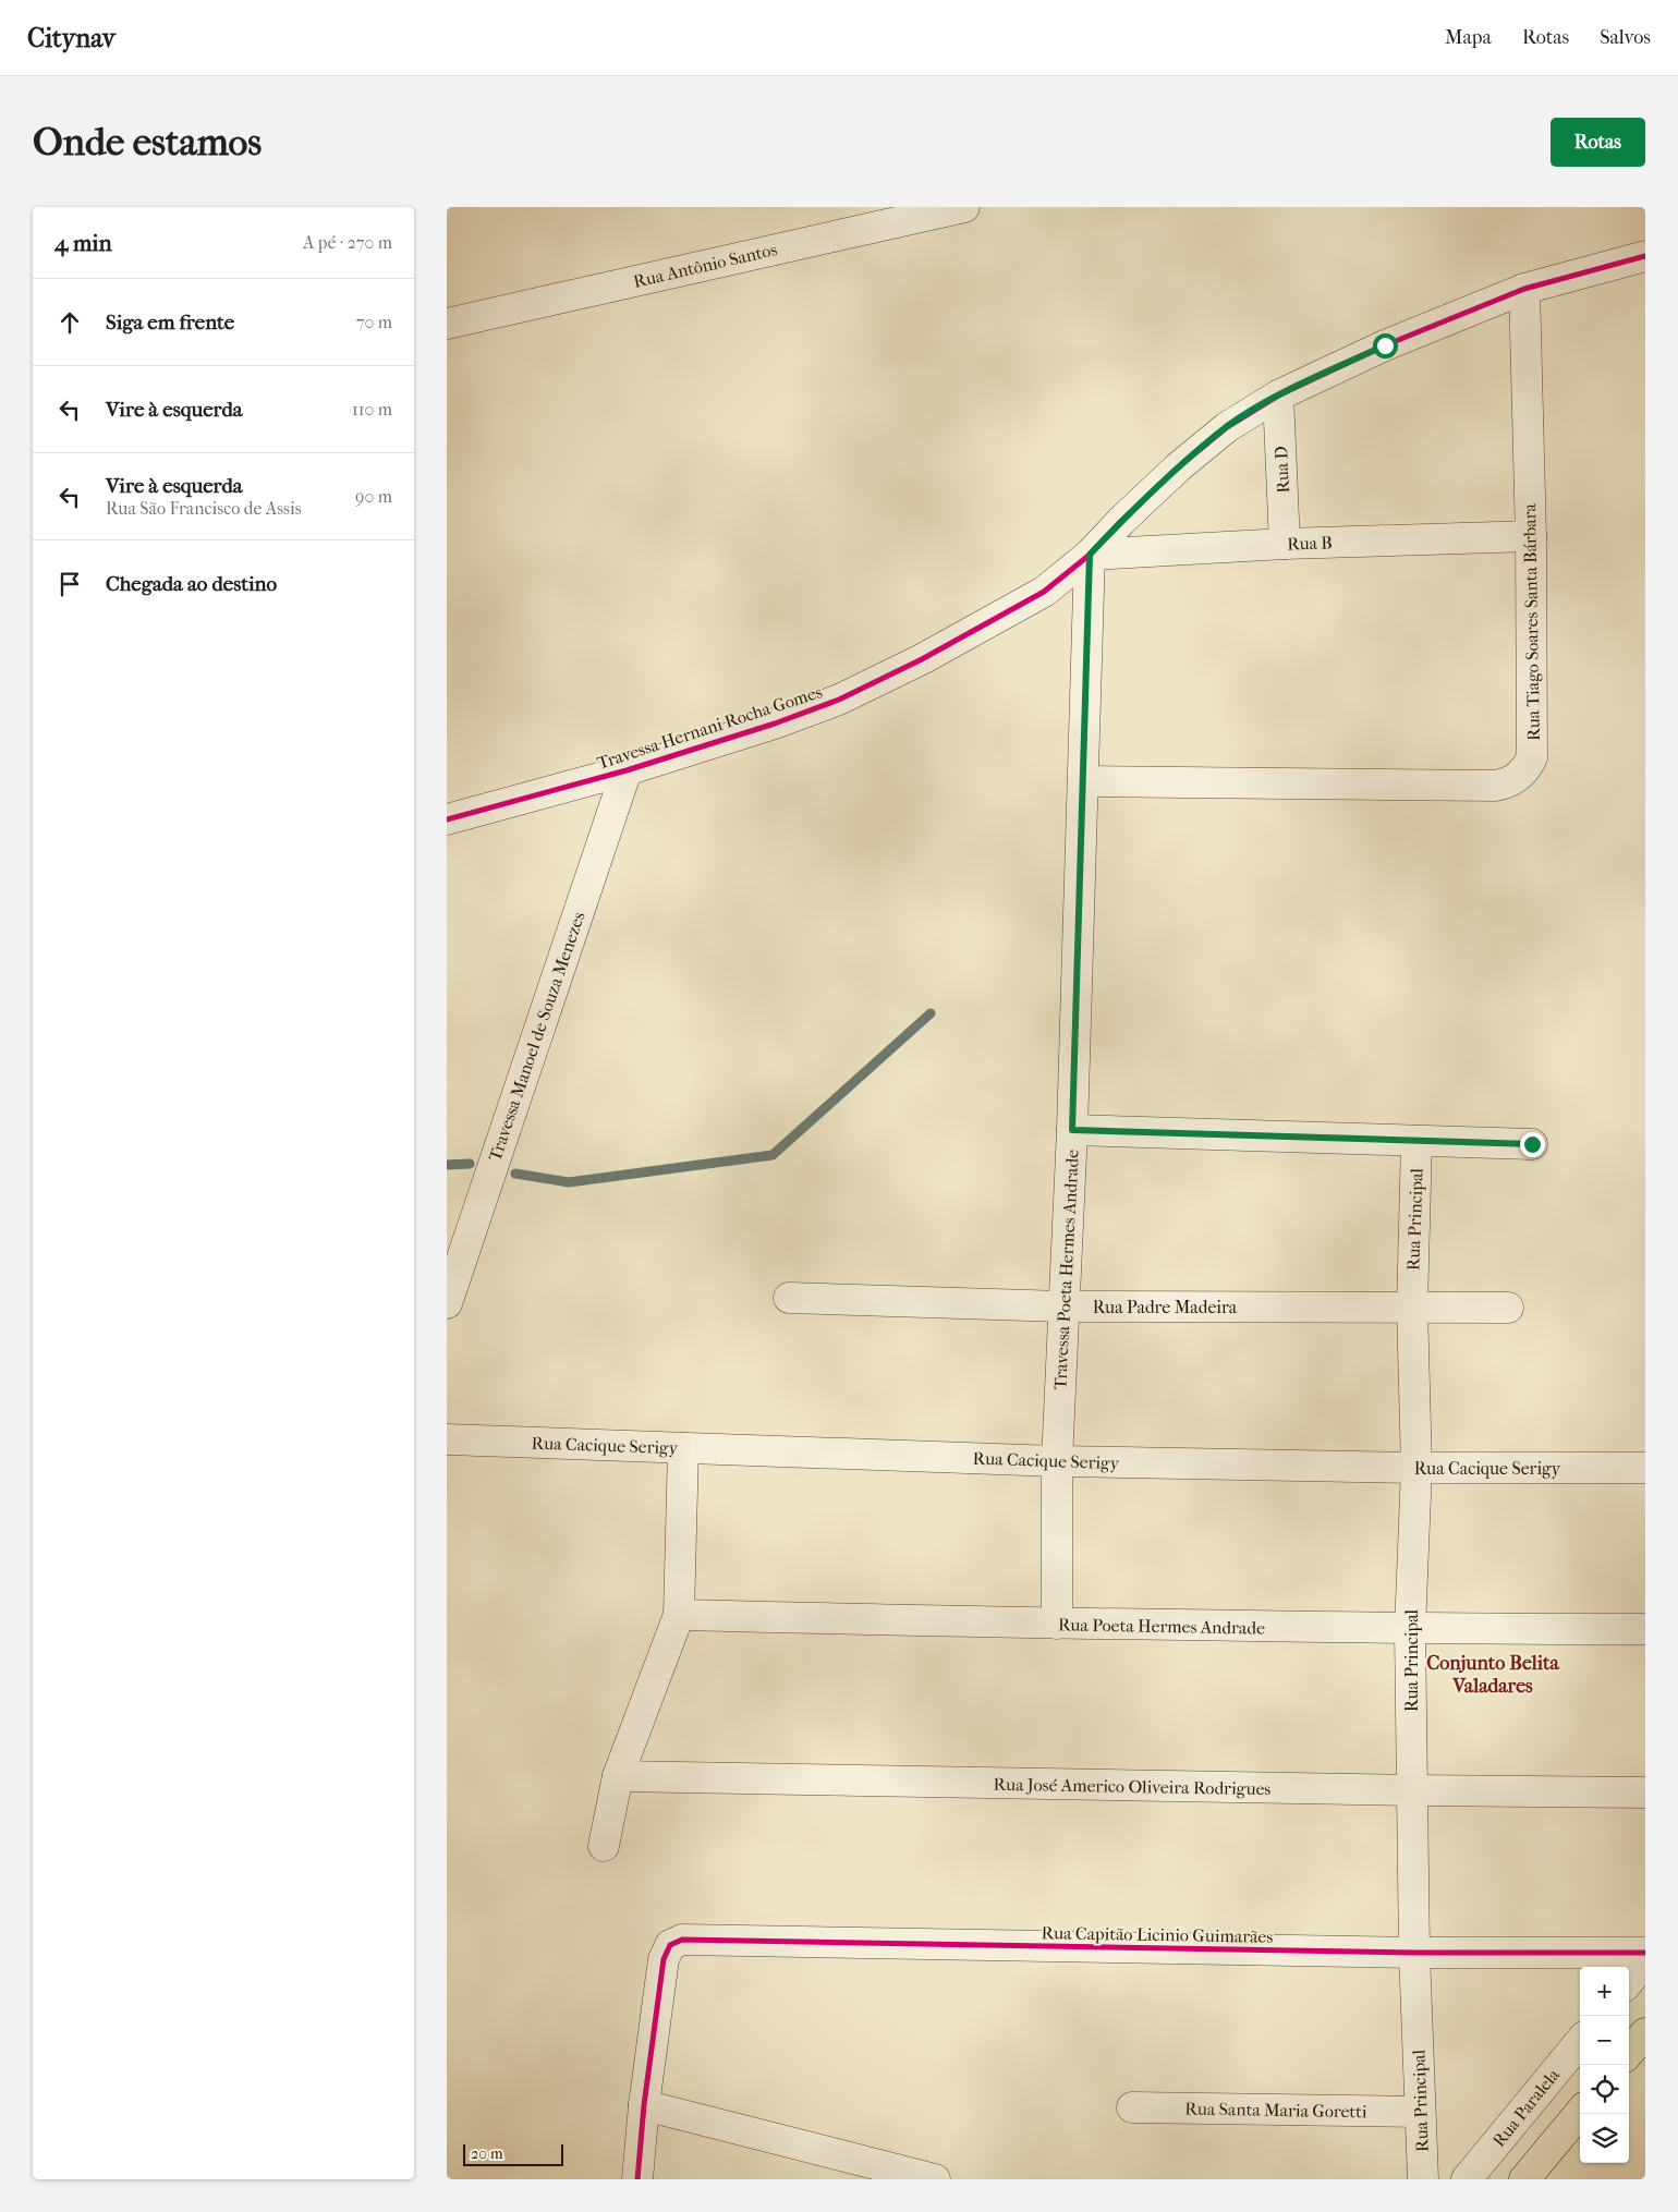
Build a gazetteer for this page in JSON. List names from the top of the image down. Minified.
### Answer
{"streets":{"street":["Rua Antônio Santos","Rua D","Rua B","Rua Tiago Soares Santa Bárbara","Travessa Hernani Rocha Gomes","Travessa Manoel de Souza Menezes","Rua Principal","Travessa Poeta Hermes Andrade","Rua Padre Madeira","Rua Cacique Serigy","Rua Poeta Hermes Andrade","Rua José Americo Oliveira Rodrigues","Rua Capitão Licinio Guimarães","Rua Paralela","Rua Santa Maria Goretti"]},"crossings":[["Rua D","Rua B"],["Rua D","Travessa Hernani Rocha Gomes"],["Rua B","Rua Tiago Soares Santa Bárbara"],["Rua B","Travessa Hernani Rocha Gomes"],["Rua B","Travessa Poeta Hermes Andrade"],["Rua Tiago Soares Santa Bárbara","Travessa Hernani Rocha Gomes"],["Rua Tiago Soares Santa Bárbara","Travessa Poeta Hermes Andrade"],["Travessa Hernani Rocha Gomes","Travessa Manoel de Souza Menezes"],["Travessa Hernani Rocha Gomes","Travessa Poeta Hermes Andrade"],["Rua Principal","Rua Padre Madeira"],["Rua Principal","Rua Cacique Serigy"],["Rua Principal","Rua Poeta Hermes Andrade"],["Rua Principal","Rua José Americo Oliveira Rodrigues"],["Rua Principal","Rua Capitão Licinio Guimarães"],["Rua Principal","Rua Santa Maria Goretti"],["Travessa Poeta Hermes Andrade","Rua Padre Madeira"],["Travessa Poeta Hermes Andrade","Rua Cacique Serigy"],["Travessa Poeta Hermes Andrade","Rua Poeta Hermes Andrade"]],"districts":["Conjunto Belita Valadares"],"scale_bar":"20 m","page":{"header":"Citynav","nav":["Mapa","Rotas","Salvos"],"buttons":"Rotas","title":"Onde estamos","heading":["4 min","A pé · 270 m"],"list":[["Siga em frente","70 m"],["Vire à esquerda","110 m"],["Vire à esquerda","Rua São Francisco de Assis","90 m"],"Chegada ao destino"],"map_buttons":["+","−"],"scale":"20 m"}}
